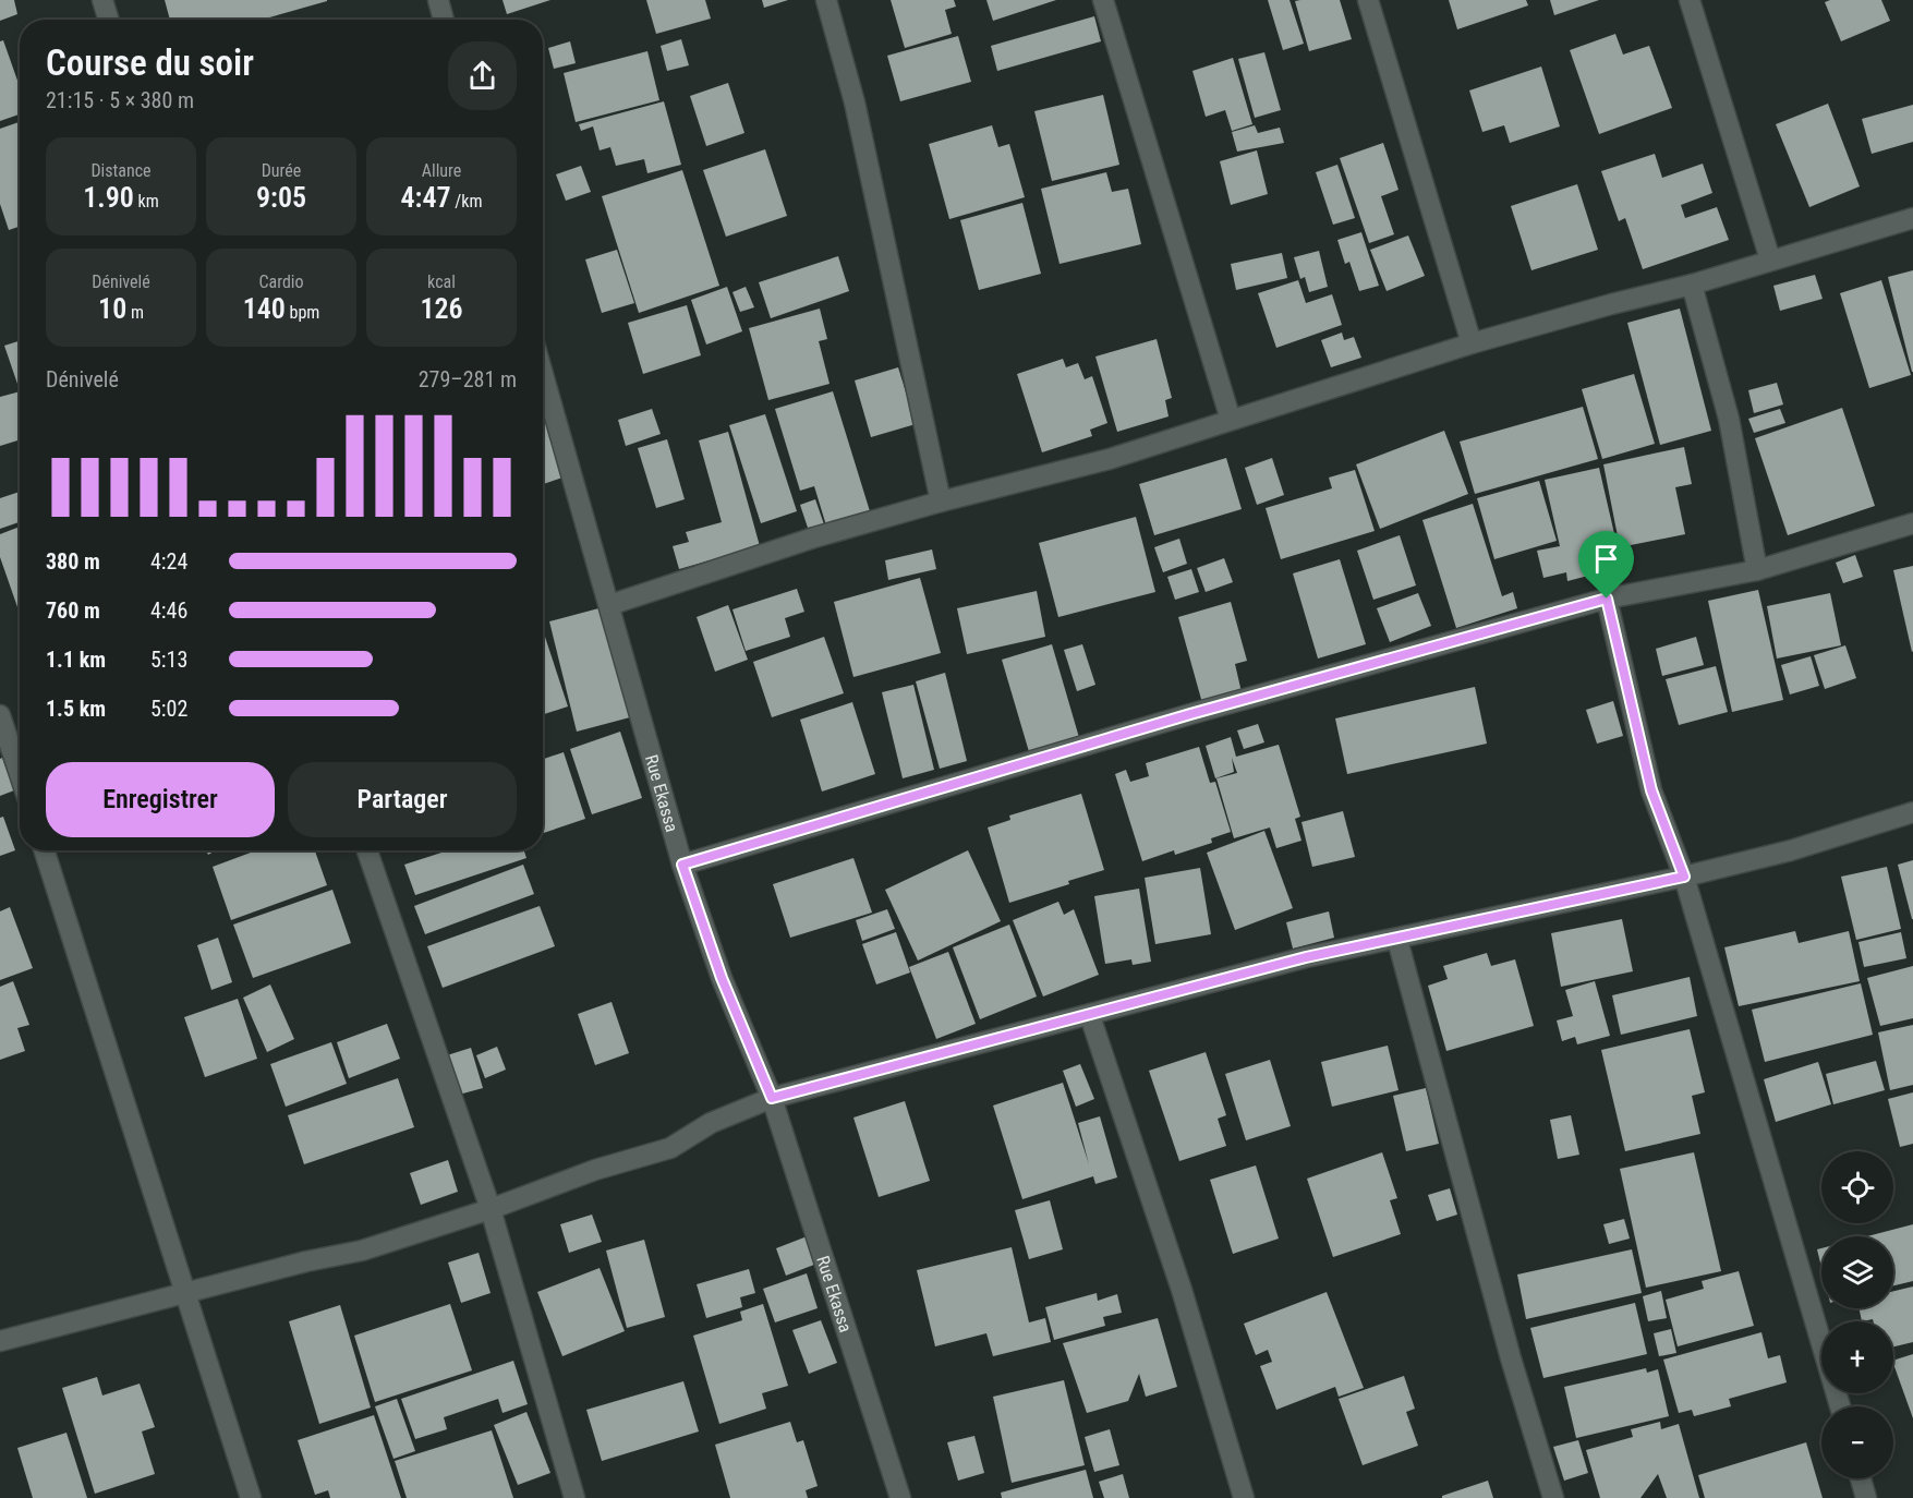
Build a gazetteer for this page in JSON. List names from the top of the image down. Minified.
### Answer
{"streets":{"street":["Rue Ekassa"]},"page":{"heading":["Course du soir","21:15 · 5 × 380 m"],"stats":[["Distance","1.90 km"],["Durée","9:05"],["Allure","4:47 /km"],["Dénivelé","10 m"],["Cardio","140 bpm"],["kcal","126"]],"chart":["Dénivelé","279–281 m"],"list":[{"name":"380 m","note":"4:24"},{"name":"760 m","note":"4:46"},{"name":"1.1 km","note":"5:13"},{"name":"1.5 km","note":"5:02"}],"buttons":["Enregistrer","Partager"],"map_buttons":["+","−"]}}
